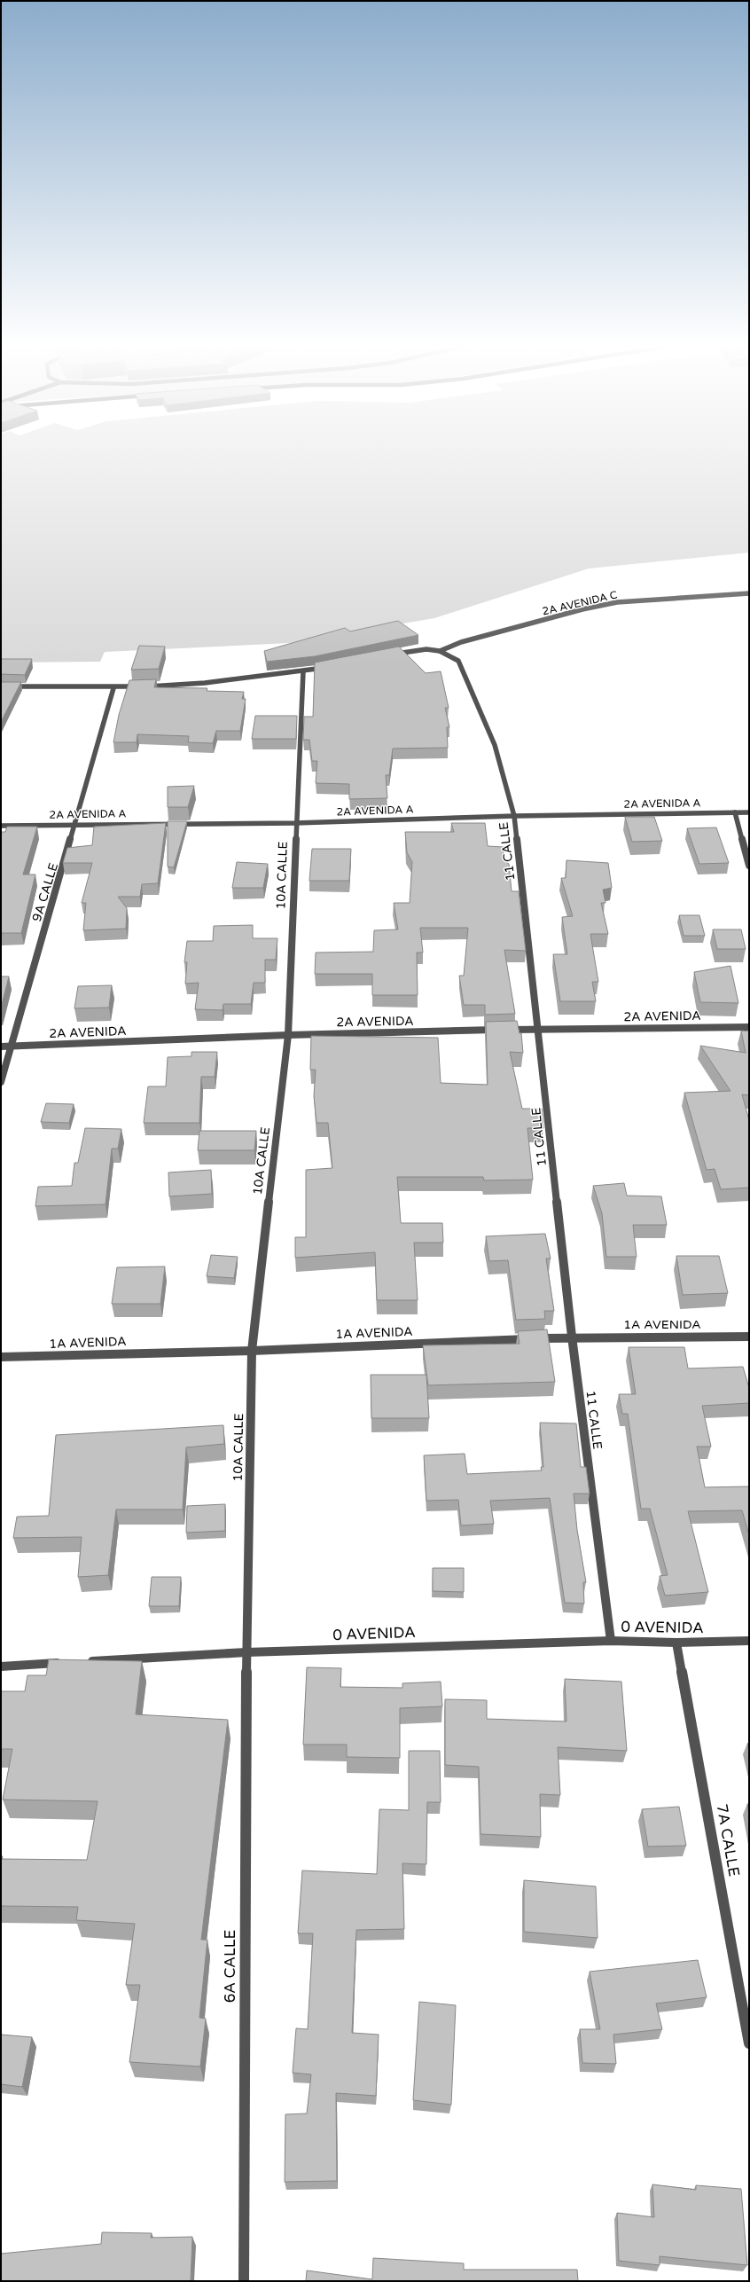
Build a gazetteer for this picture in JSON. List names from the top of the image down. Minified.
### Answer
{"streets":{"street":["2A AVENIDA C","2A AVENIDA A","11 CALLE","10A CALLE","9A CALLE","2A AVENIDA","1A AVENIDA","0 AVENIDA","7A CALLE","6A CALLE"]},"crossings":[["2A AVENIDA C","11 CALLE"],["2A AVENIDA A","11 CALLE"],["2A AVENIDA A","10A CALLE"],["2A AVENIDA A","9A CALLE"],["11 CALLE","2A AVENIDA"],["11 CALLE","1A AVENIDA"],["11 CALLE","0 AVENIDA"],["10A CALLE","2A AVENIDA"],["10A CALLE","1A AVENIDA"],["10A CALLE","0 AVENIDA"],["10A CALLE","6A CALLE"],["9A CALLE","2A AVENIDA"],["0 AVENIDA","7A CALLE"],["0 AVENIDA","6A CALLE"]]}
